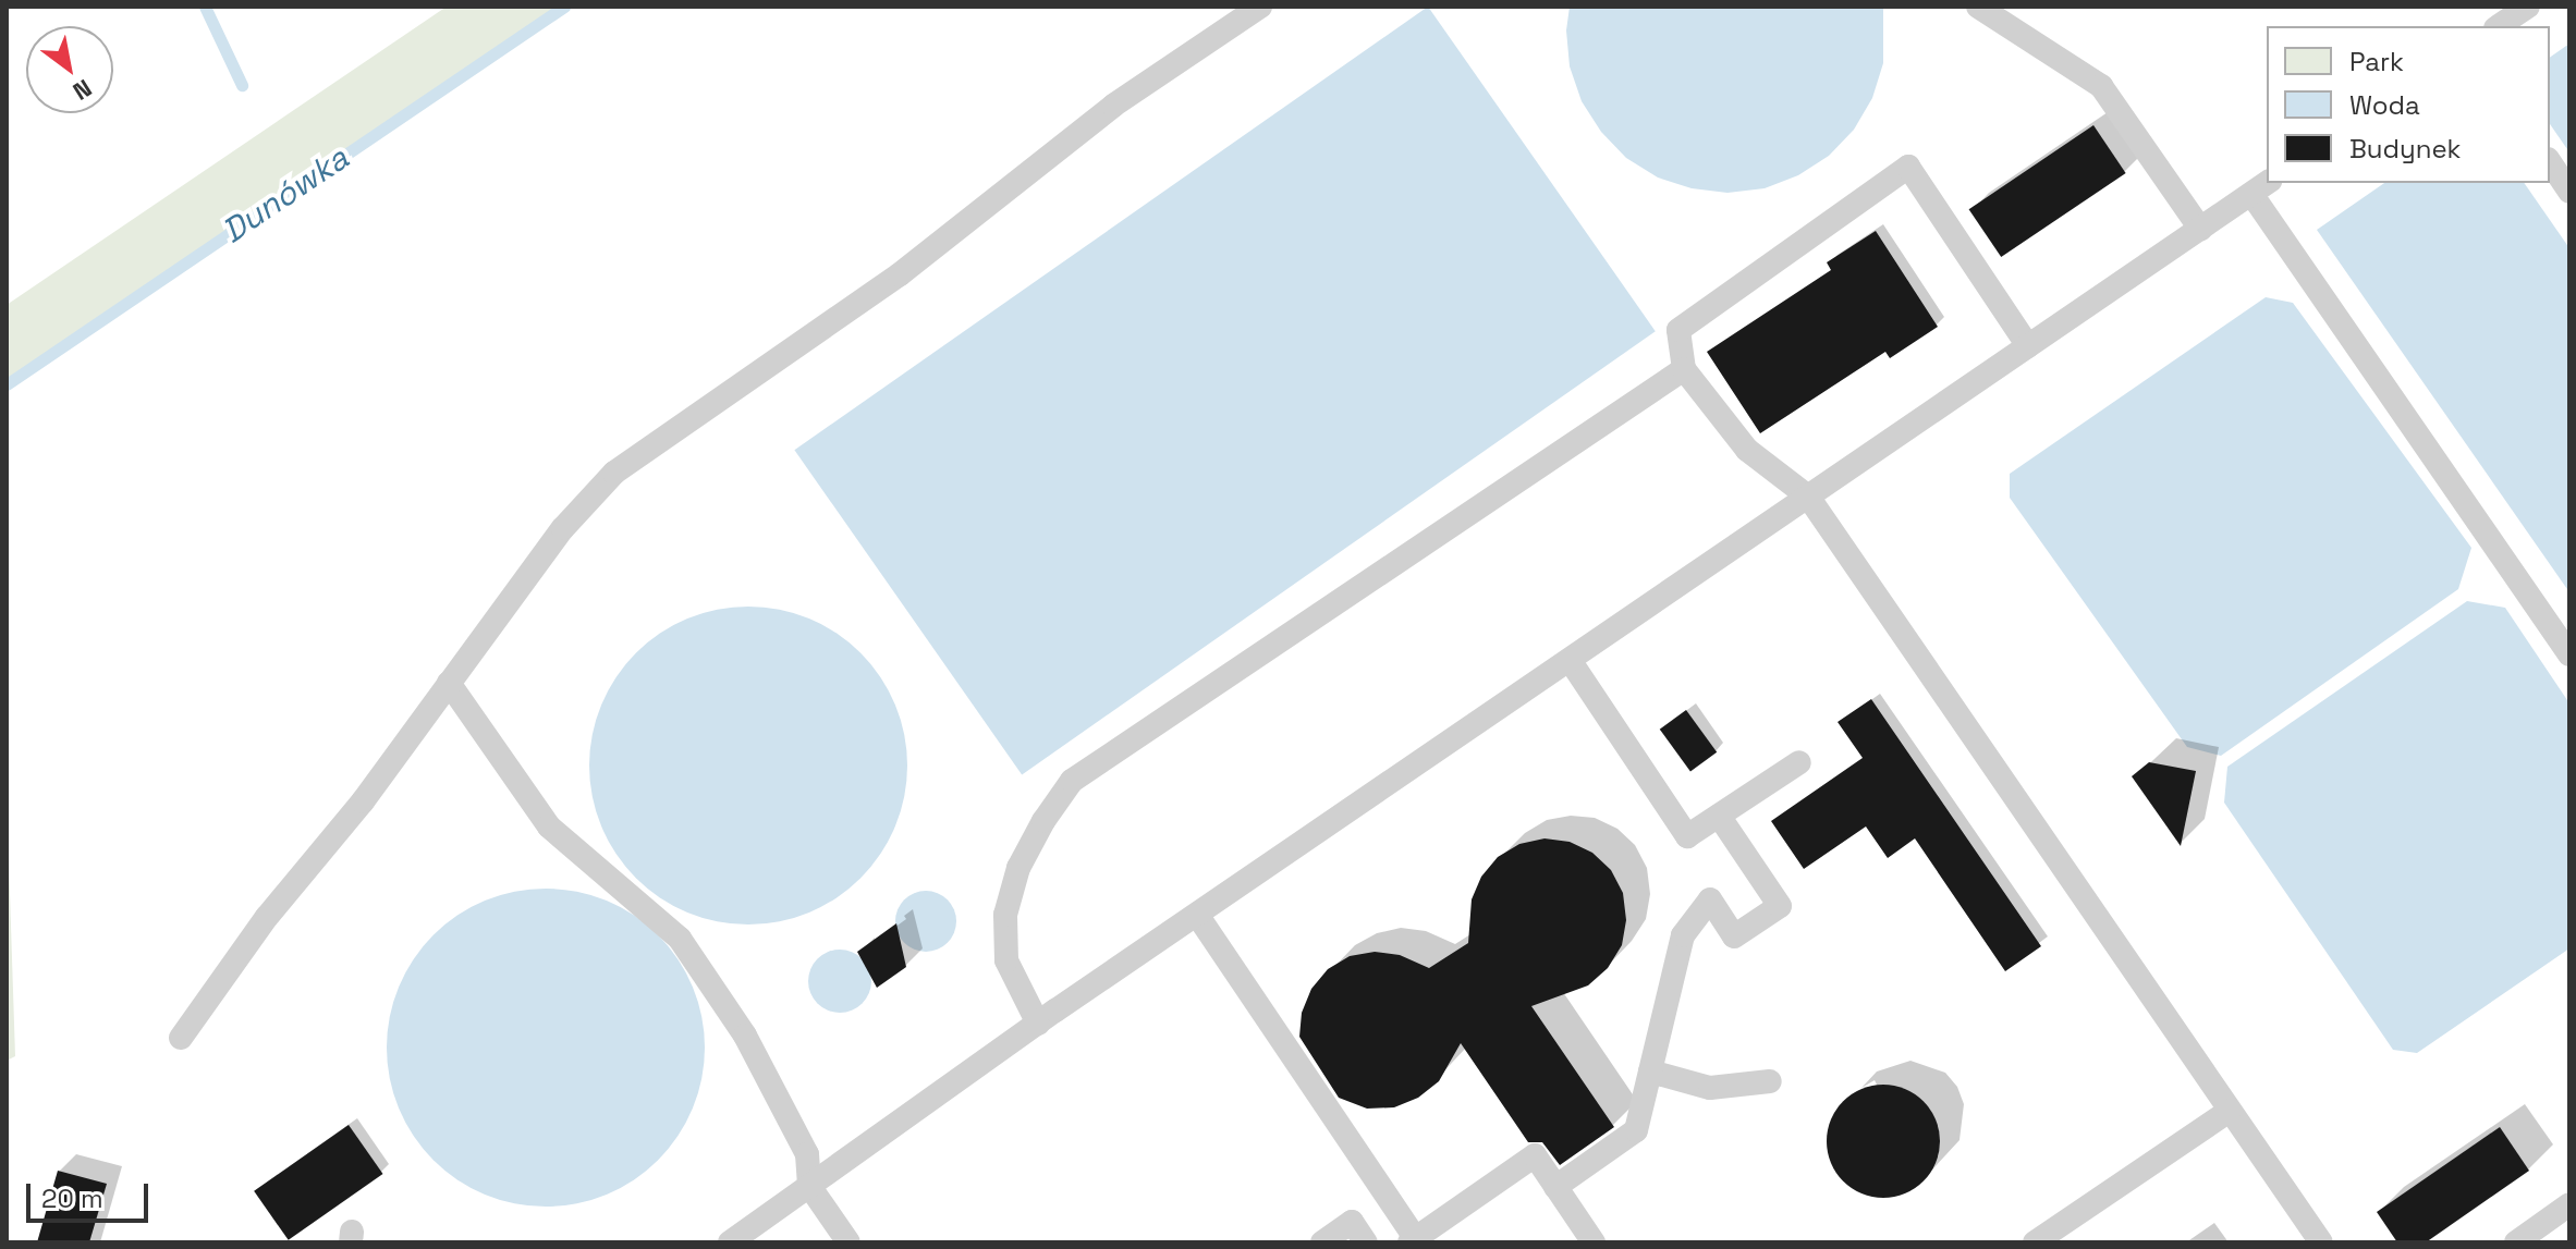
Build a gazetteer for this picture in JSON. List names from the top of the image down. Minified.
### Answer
{"water":["Dunówka"],"legend":["Park","Woda","Budynek"],"scale_bar":"20 m","north":"bottom right"}
